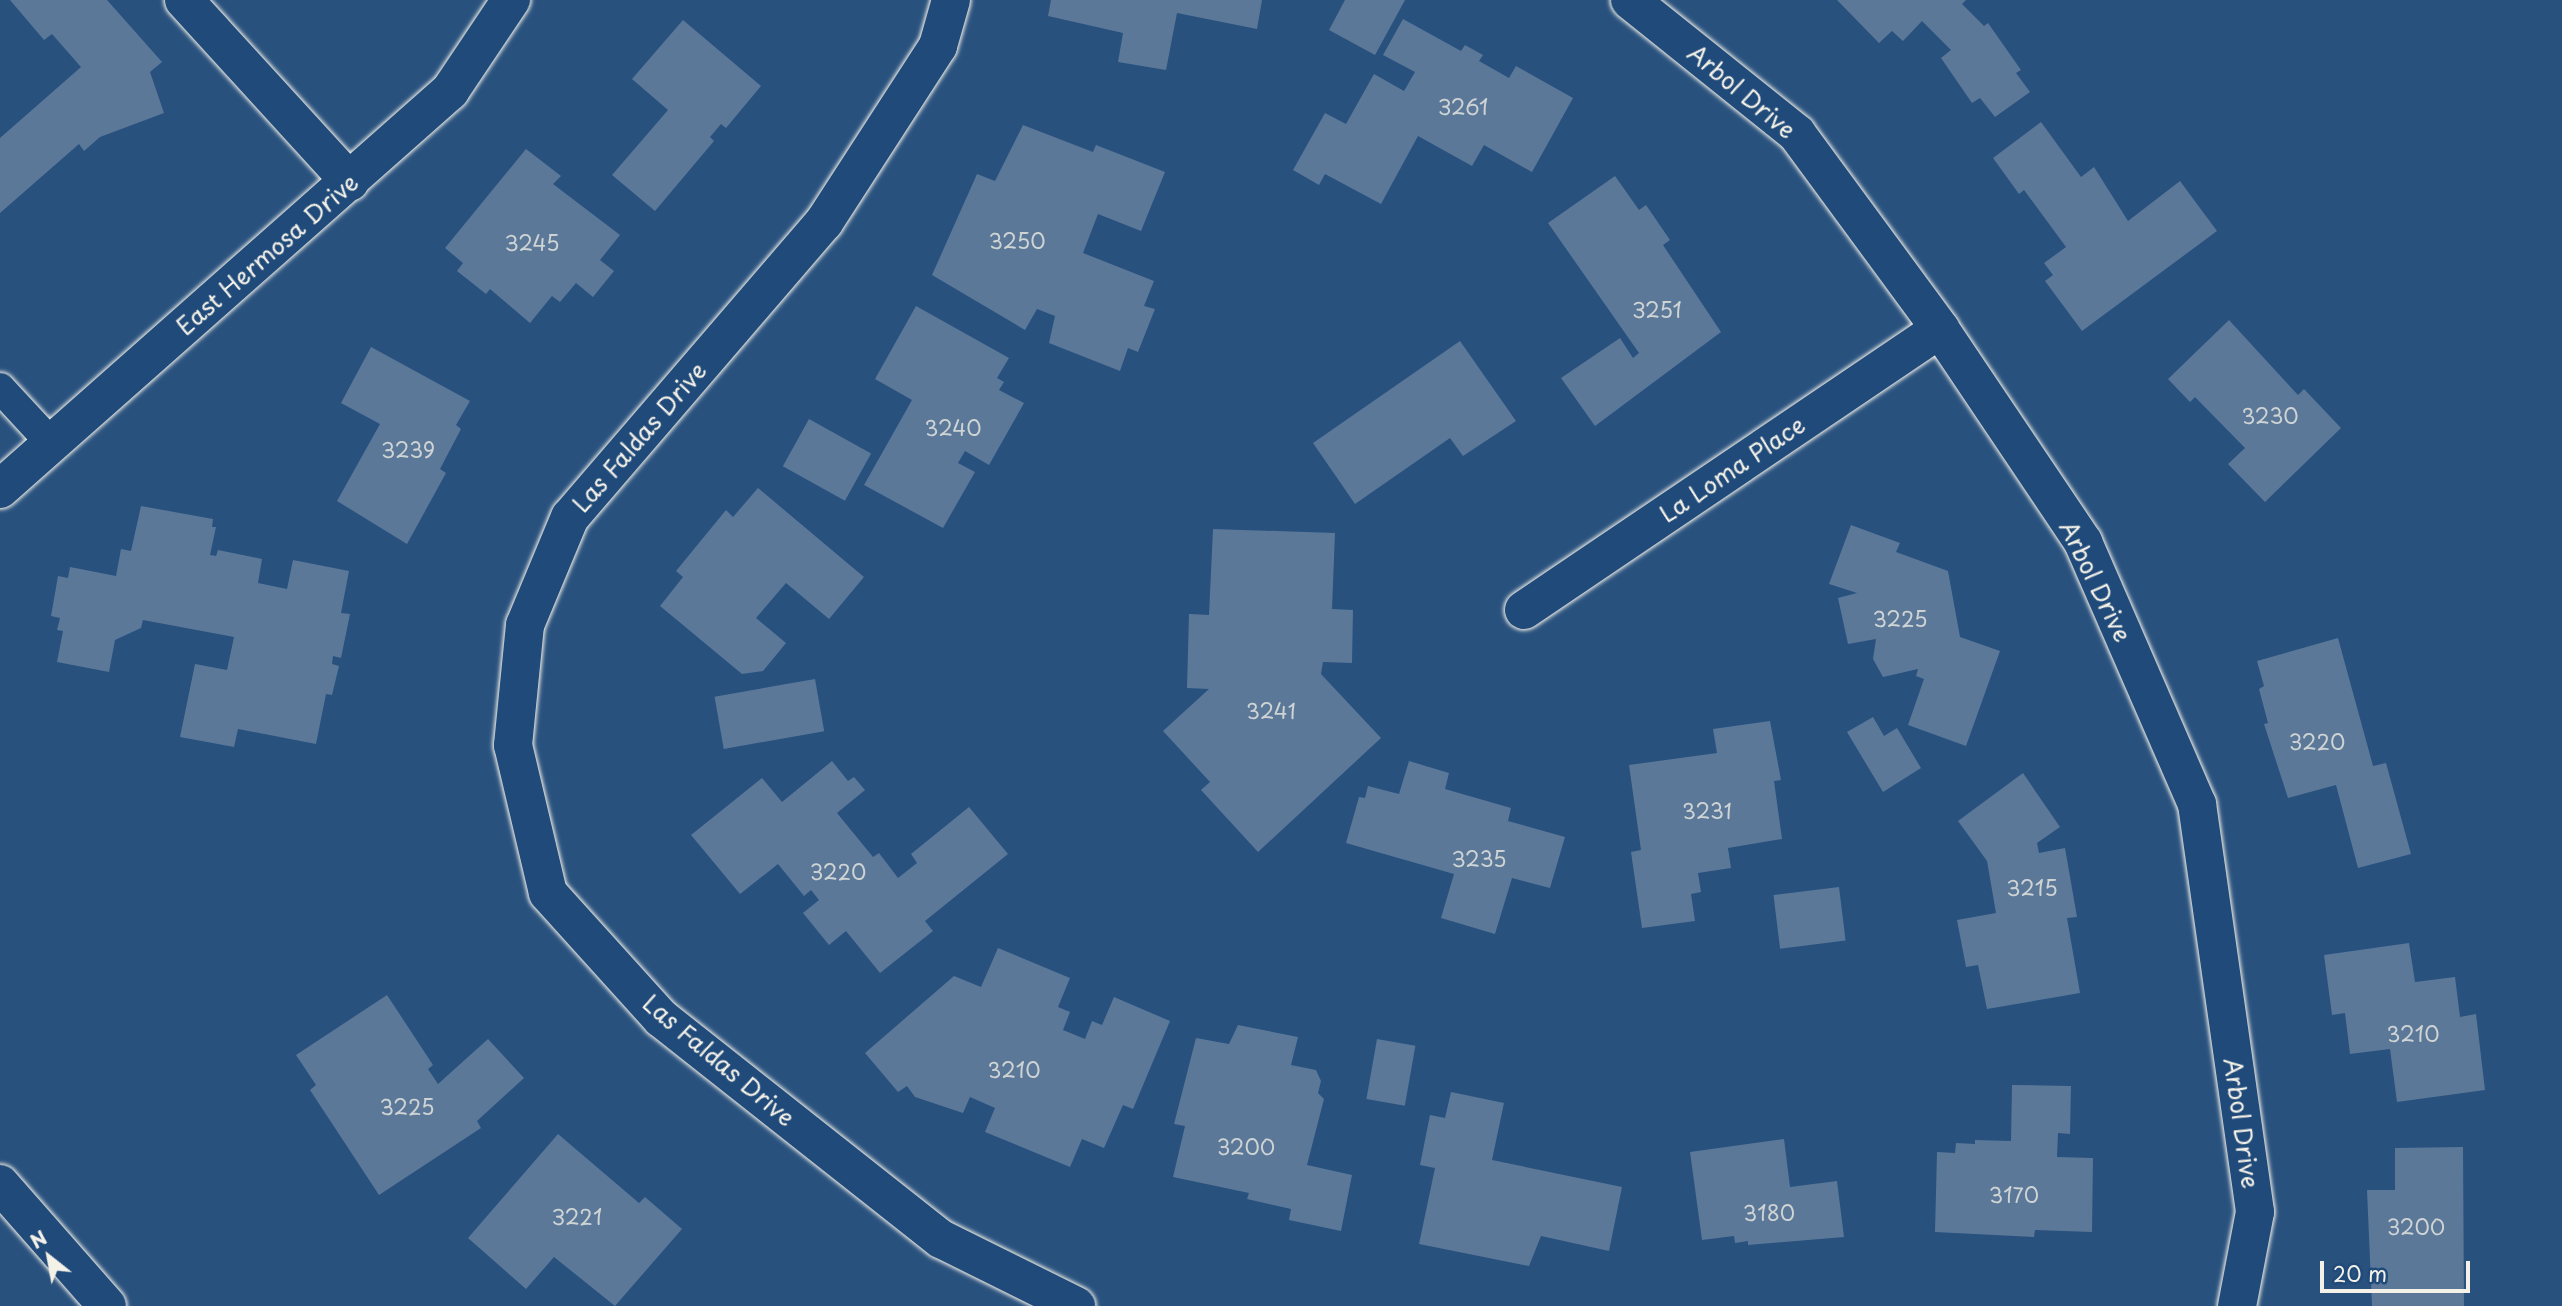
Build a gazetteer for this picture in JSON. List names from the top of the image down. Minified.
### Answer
{"streets":{"street":["Arbol Drive","East Hermosa Drive","Las Faldas Drive","La Loma Place"]},"crossings":[["Arbol Drive","La Loma Place"]],"house_numbers":["3261","3250","3245","3251","3230","3240","3239","3225","3241","3220","3231","3235","3220","3215","3210","3210","3225","3200","3170","3180","3221","3200"],"scale_bar":"20 m","north":"top left"}
